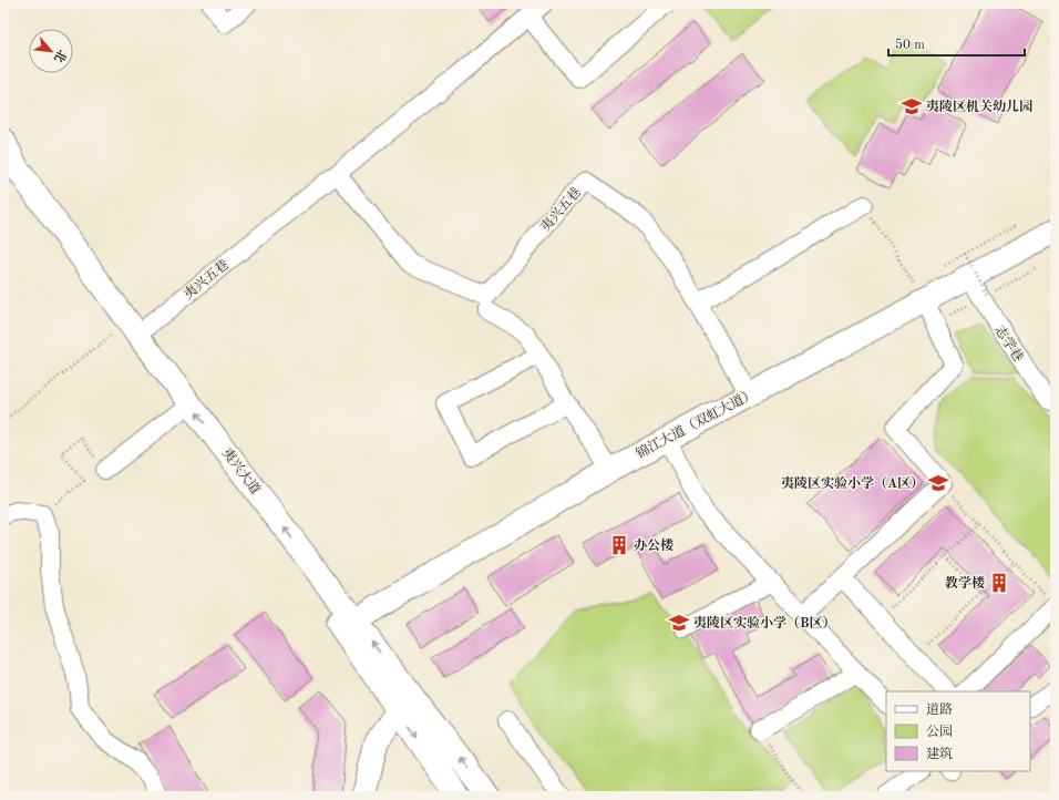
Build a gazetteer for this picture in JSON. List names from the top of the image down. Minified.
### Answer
{"streets":{"main road":["锦江大道（双虹大道）","夷兴大道"],"street":["夷兴五巷","志学巷"]},"crossings":[["夷兴五巷","锦江大道（双虹大道）"],["夷兴五巷","夷兴大道"],["志学巷","锦江大道（双虹大道）"],["锦江大道（双虹大道）","夷兴大道"]],"places":{"school or university":["夷陵区机关幼儿园","夷陵区实验小学（A区）","夷陵区实验小学（B区）"],"building":["办公楼","教学楼"]},"legend":["道路","公园","建筑"],"scale_bar":"50 m","north":"bottom right"}
